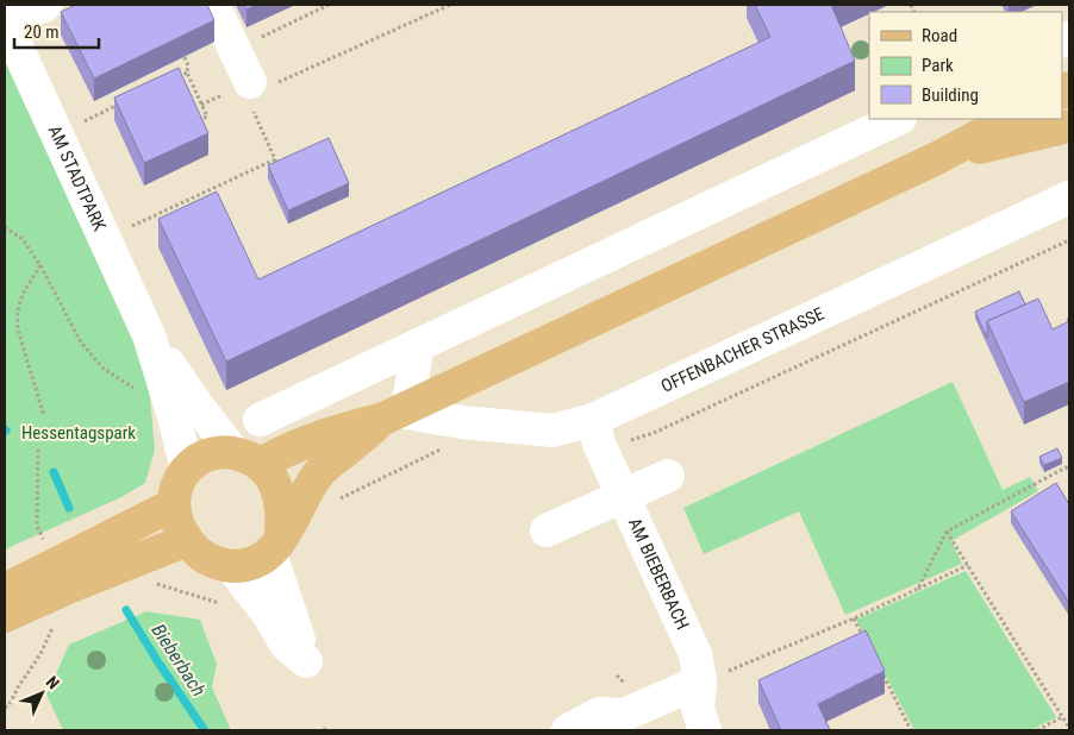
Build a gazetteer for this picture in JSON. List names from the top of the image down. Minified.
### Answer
{"streets":{"main road":["OFFENBACHER STRASSE"],"street":["AM STADTPARK","AM BIEBERBACH"]},"crossings":[["AM STADTPARK","OFFENBACHER STRASSE"],["OFFENBACHER STRASSE","AM BIEBERBACH"]],"water":["Bieberbach"],"parks":["Hessentagspark"],"legend":["Road","Park","Building"],"scale_bar":"20 m","north":"top right"}
